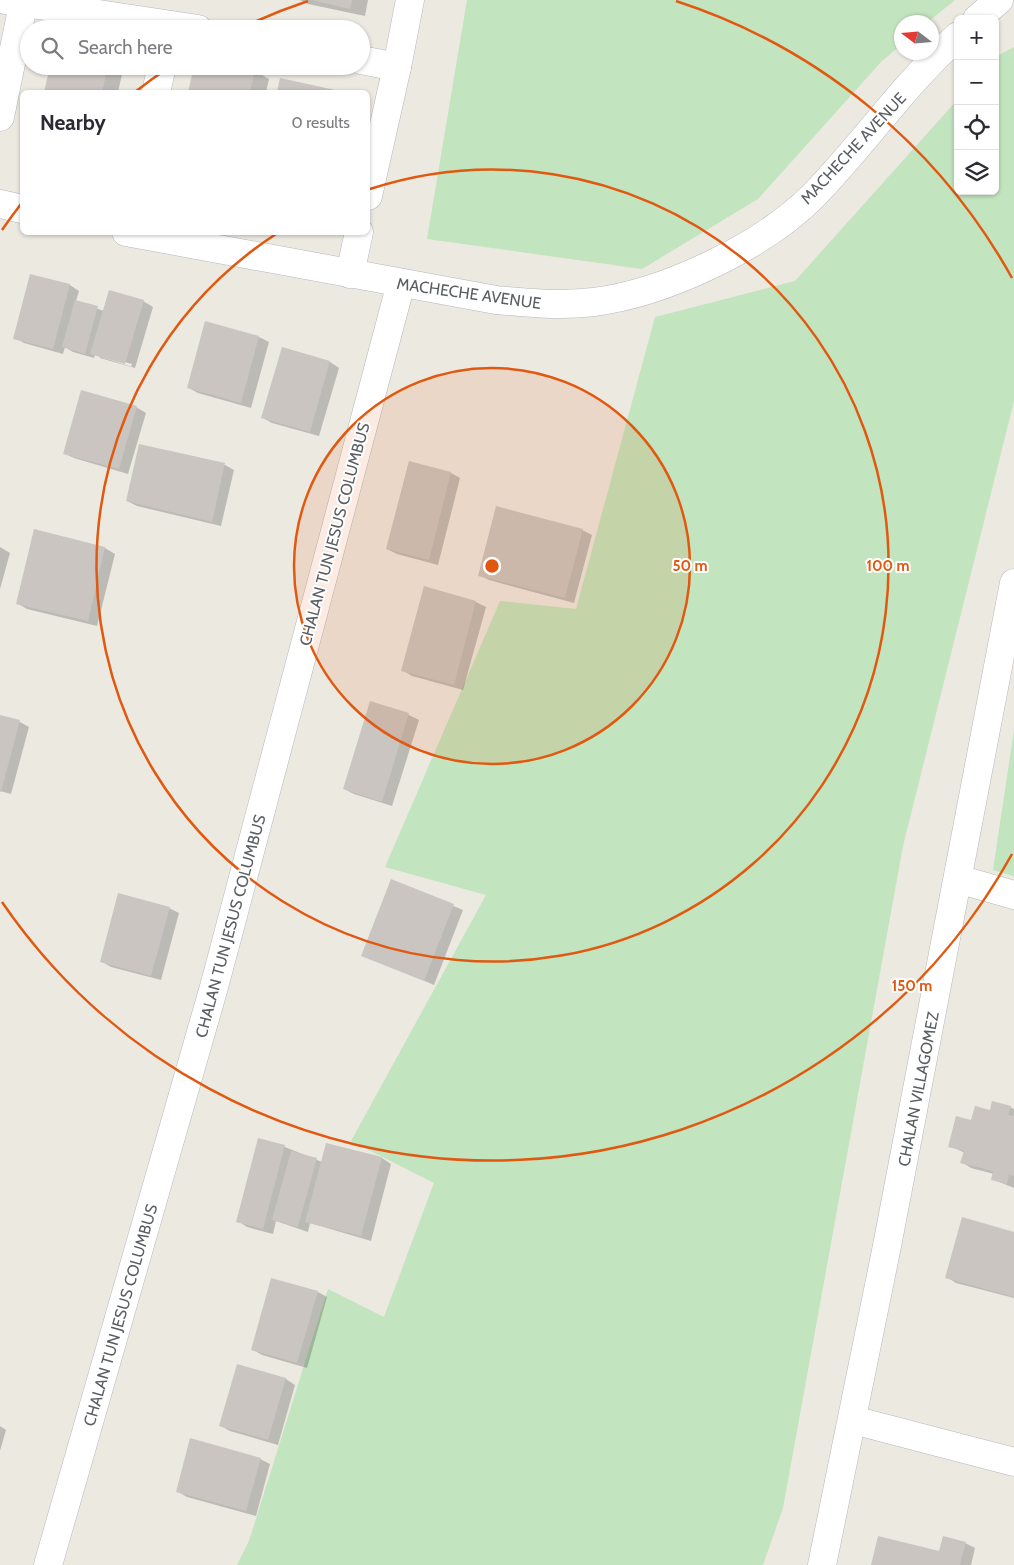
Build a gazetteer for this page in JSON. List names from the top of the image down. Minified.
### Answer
{"streets":{"street":["MACHECHE AVENUE","CHALAN TUN JESUS COLUMBUS","CHALAN VILLAGOMEZ"]},"crossings":[["MACHECHE AVENUE","CHALAN TUN JESUS COLUMBUS"]],"north":"left","page":{"map_buttons":["+","−"],"search":"Search here","heading":["Nearby","0 results"]},"rings":["50 m","100 m","150 m"]}
